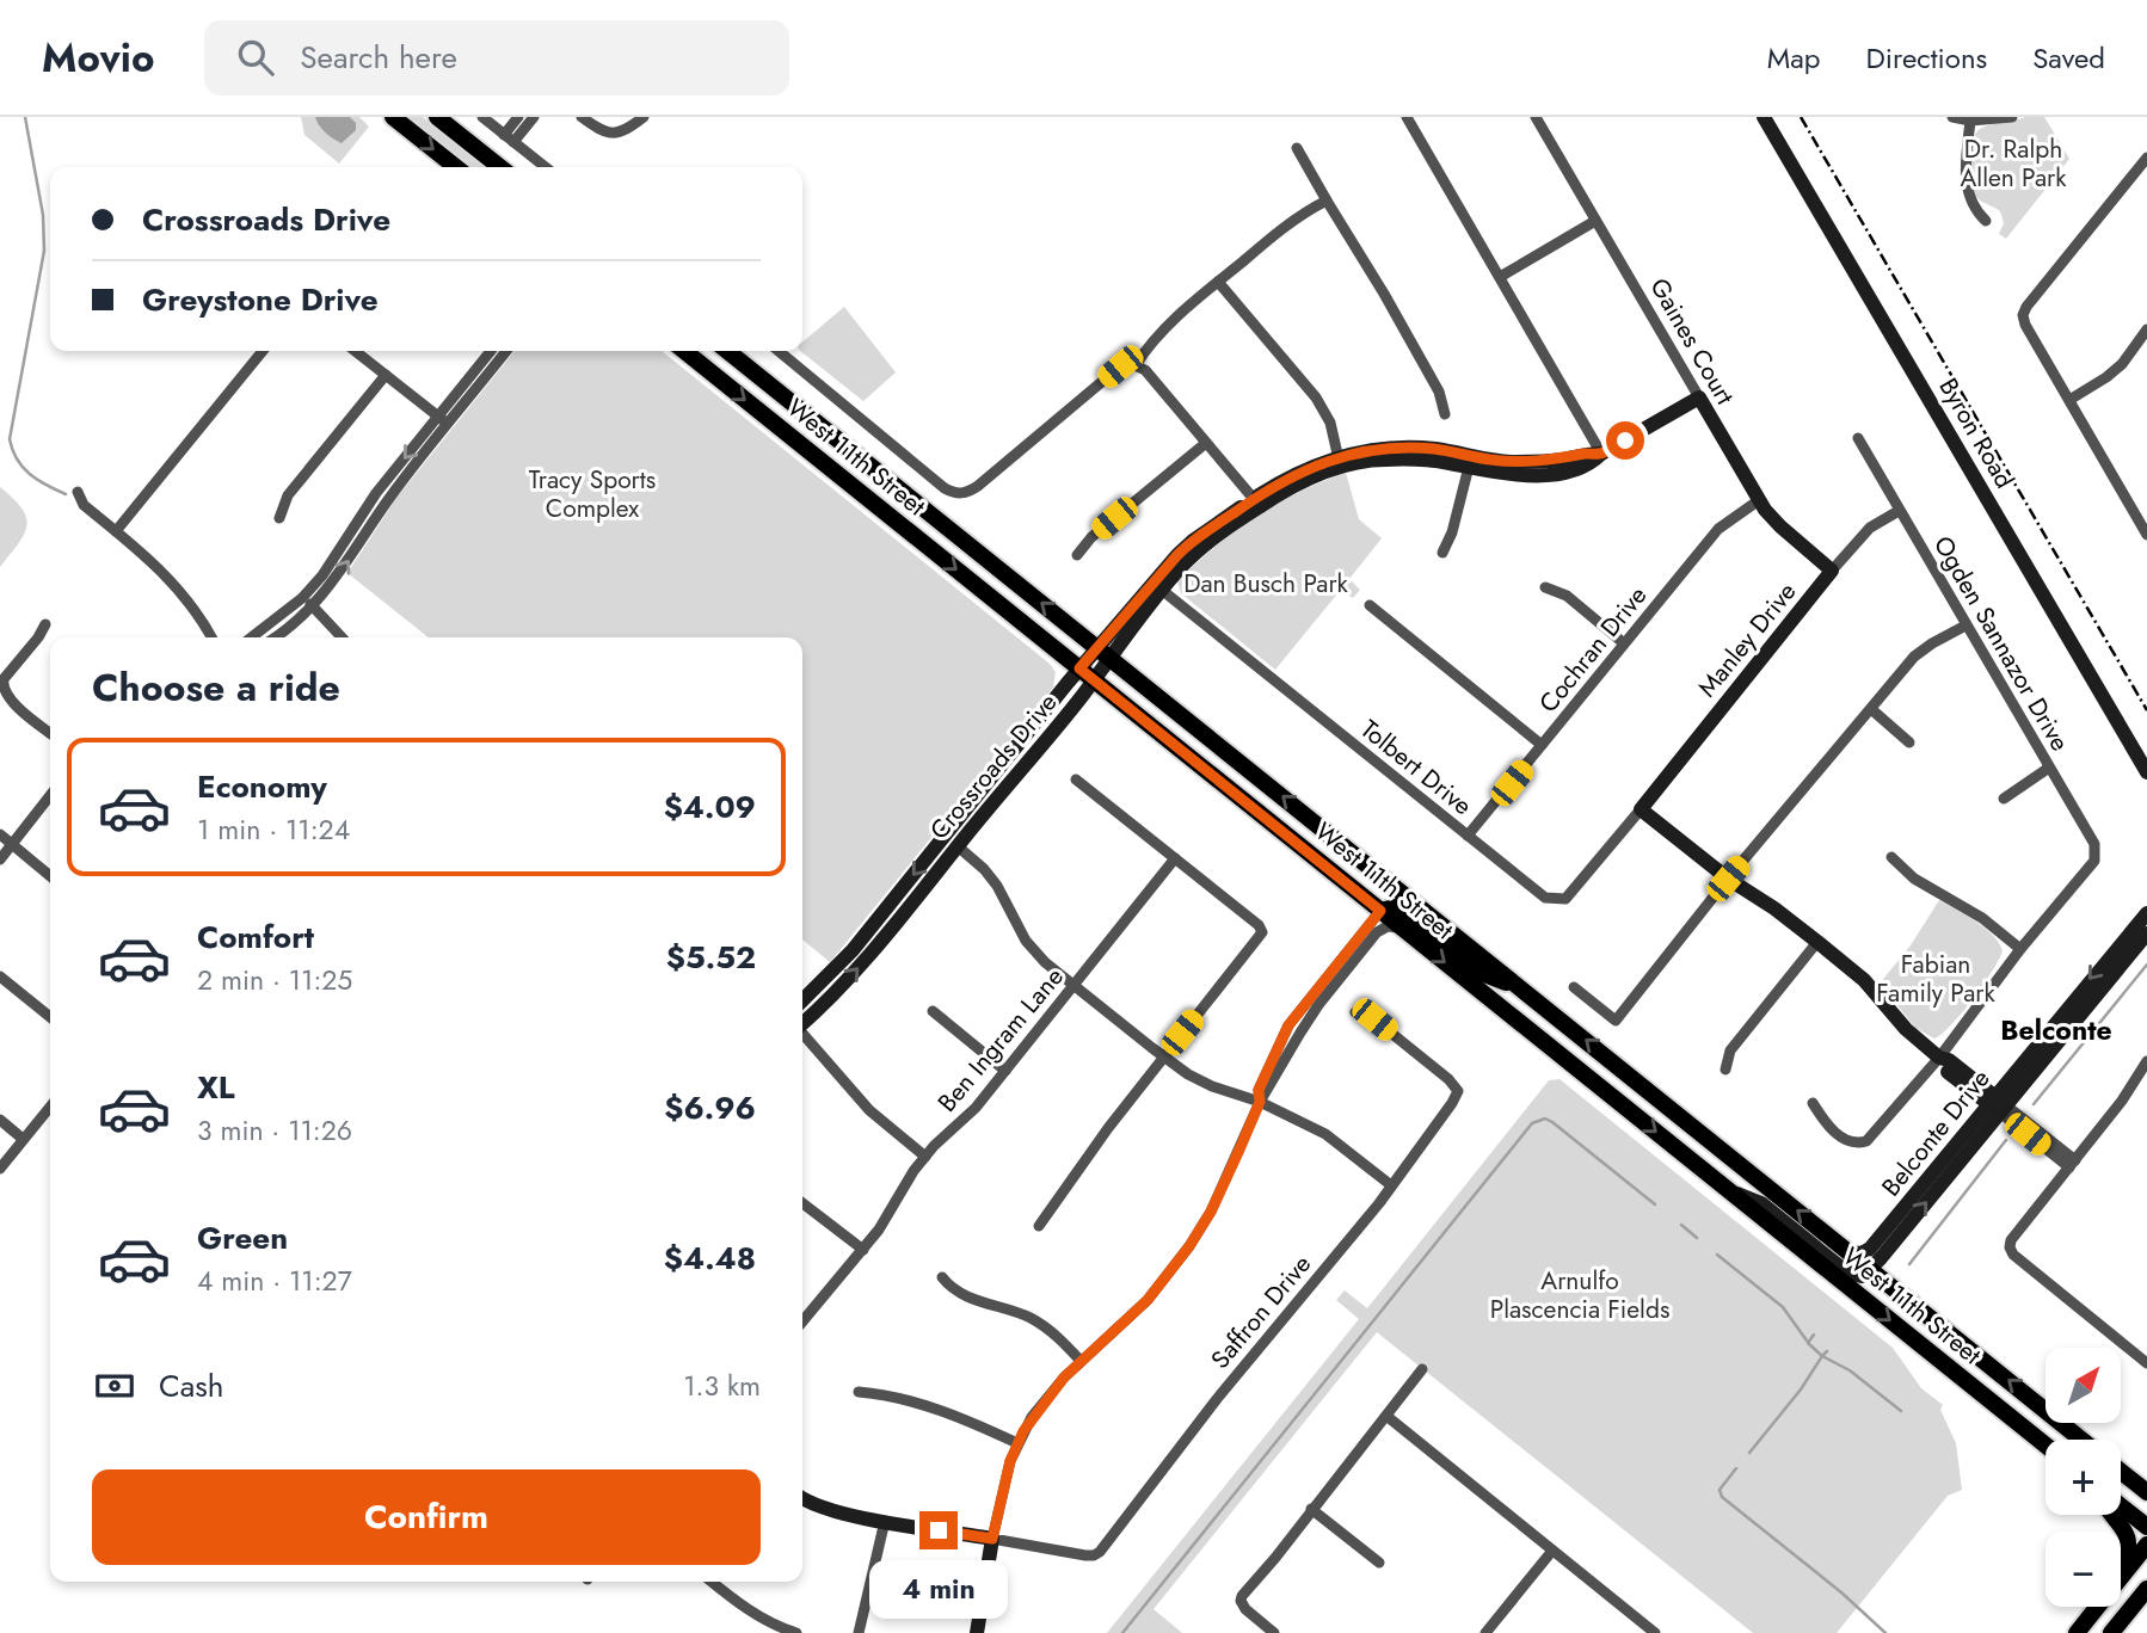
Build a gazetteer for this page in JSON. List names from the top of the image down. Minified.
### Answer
{"streets":{"main road":["West 11th Street"],"street":["Gaines Court","Byron Road","Manley Drive","Ogden Sannazor Drive","Cochran Drive","Crossroads Drive","Tolbert Drive","Ben Ingram Lane","Belconte Drive","Saffron Drive"]},"crossings":[["Gaines Court","Manley Drive"],["Gaines Court","Cochran Drive"],["Gaines Court","Crossroads Drive"],["West 11th Street","Crossroads Drive"],["West 11th Street","Belconte Drive"],["Manley Drive","Ogden Sannazor Drive"],["Manley Drive","Tolbert Drive"],["Cochran Drive","Tolbert Drive"],["Crossroads Drive","Tolbert Drive"]],"districts":["Belconte"],"parks":["Dr. Ralph Allen Park","Tracy Sports Complex","Dan Busch Park","Fabian Family Park","Arnulfo Plascencia Fields"],"north":"top right","page":{"header":"Movio","search":"Search here","nav":["Map","Directions","Saved"],"banner":["Crossroads Drive","Greystone Drive"],"heading":"Choose a ride","list":[{"name":"Economy","note":"1 min · 11:24","value":"$4.09"},{"name":"Comfort","note":"2 min · 11:25","value":"$5.52"},{"name":"XL","note":"3 min · 11:26","value":"$6.96"},{"name":"Green","note":"4 min · 11:27","value":"$4.48"}],"pay":["Cash","1.3 km"],"map_buttons":["+","−"],"buttons":"Confirm","bubble":"4 min"}}
